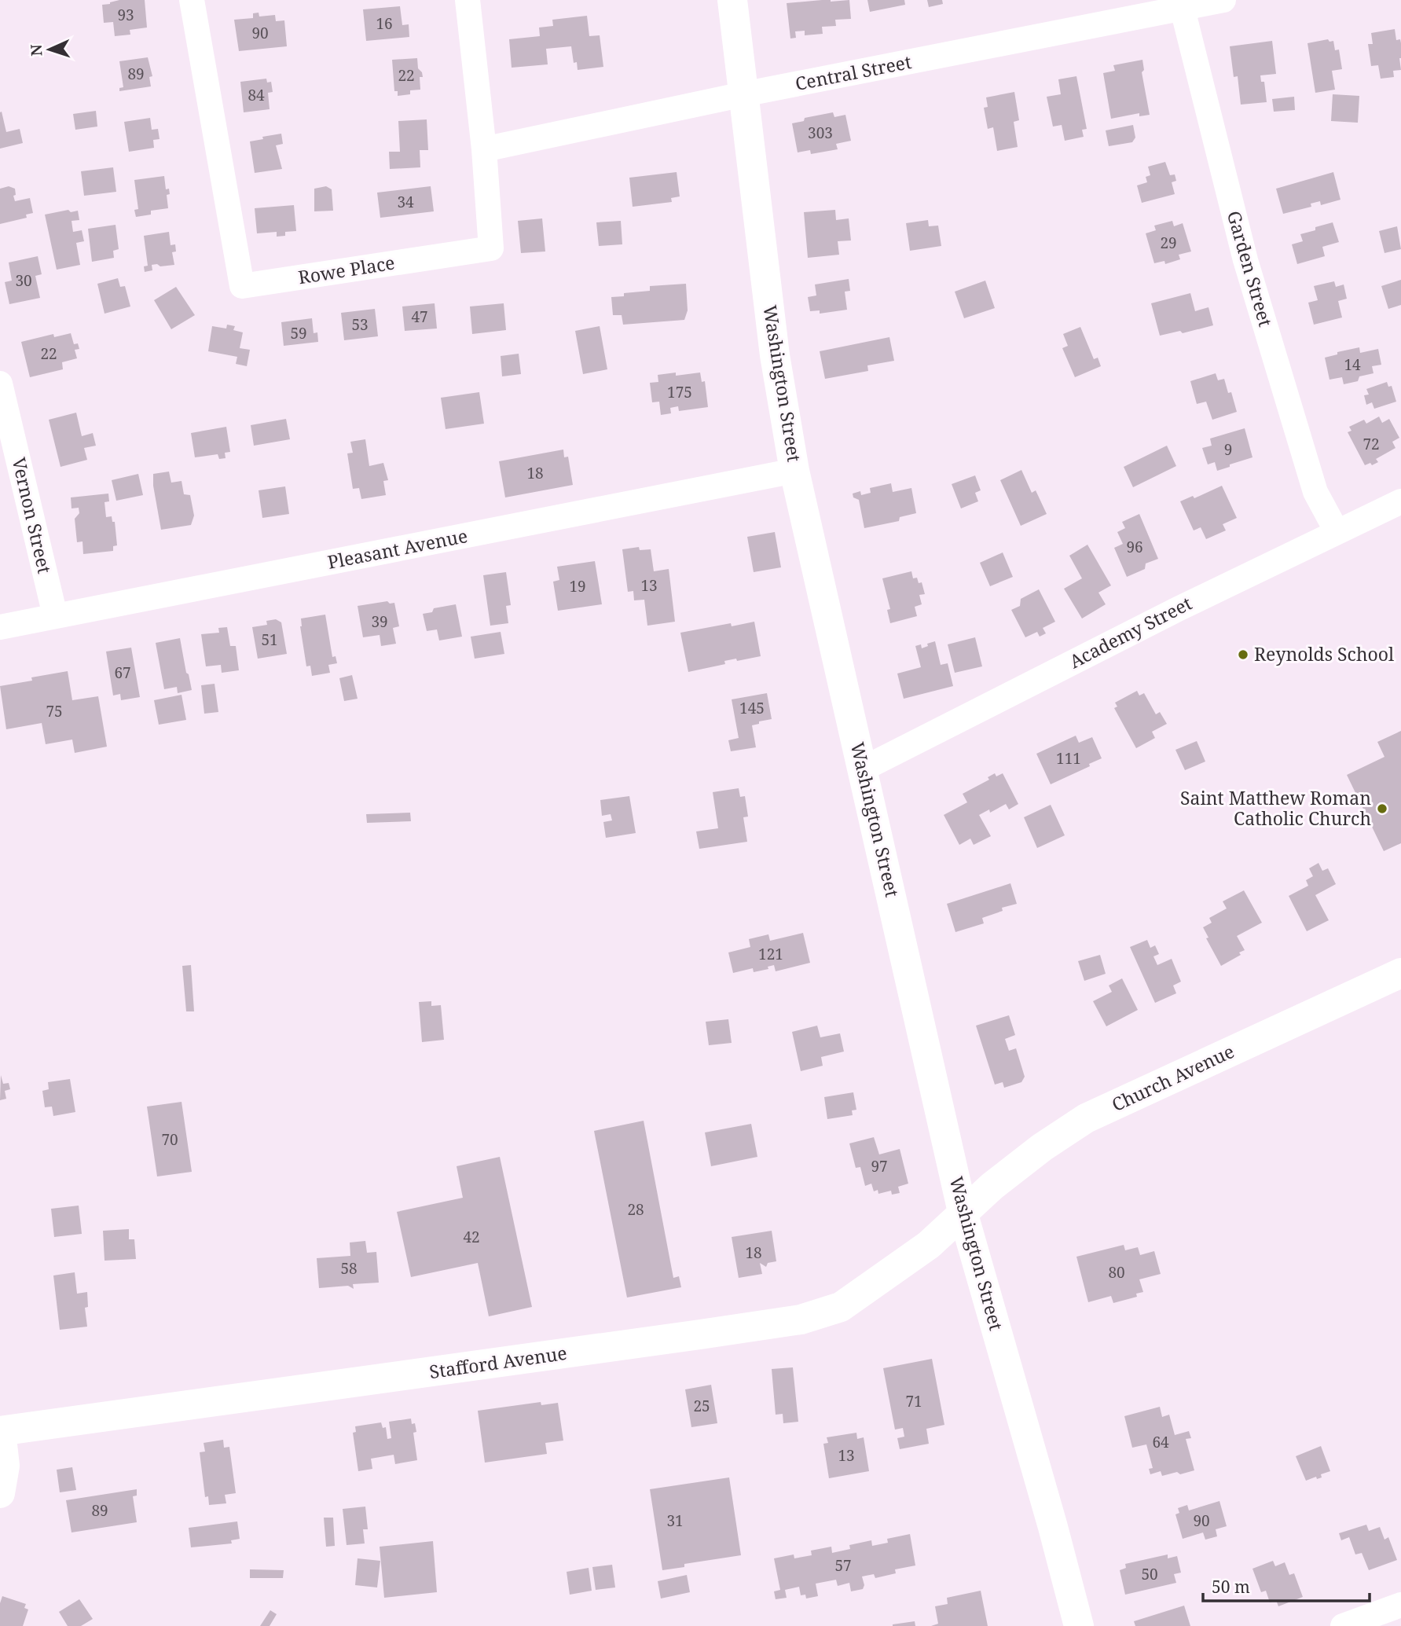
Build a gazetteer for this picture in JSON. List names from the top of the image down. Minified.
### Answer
{"streets":{"main road":["Washington Street","Church Avenue","Stafford Avenue"],"street":["Central Street","Garden Street","Rowe Place","Vernon Street","Pleasant Avenue","Academy Street"]},"crossings":[["Central Street","Garden Street"],["Central Street","Rowe Place"],["Central Street","Washington Street"],["Garden Street","Academy Street"],["Washington Street","Pleasant Avenue"],["Washington Street","Academy Street"],["Washington Street","Church Avenue"],["Washington Street","Stafford Avenue"],["Vernon Street","Pleasant Avenue"],["Church Avenue","Stafford Avenue"]],"places":["Reynolds School","Saint Matthew Roman Catholic Church"],"house_numbers":["93","16","90","89","22","84","303","34","29","30","47","53","59","22","14","175","72","9","18","96","13","19","39","51","67","145","75","111","121","70","97","28","42","18","58","80","71","25","64","13","89","31","90","57","50"],"scale_bar":"50 m","north":"left"}
